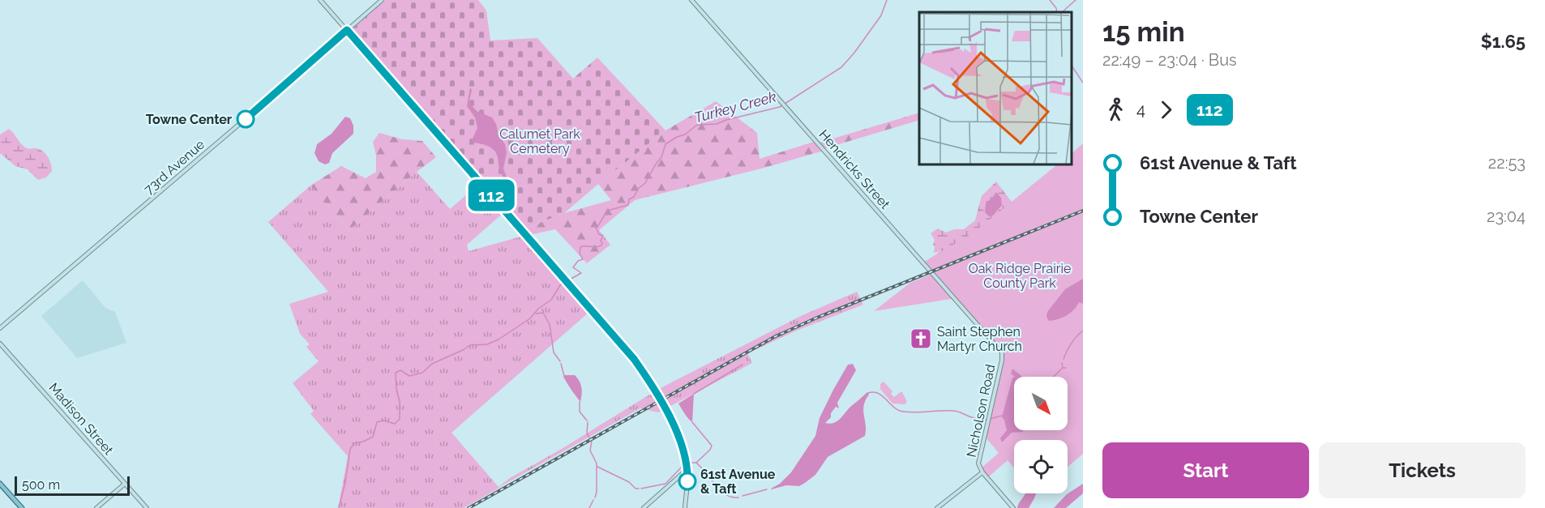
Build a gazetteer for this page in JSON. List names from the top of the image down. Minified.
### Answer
{"streets":{"street":["73rd Avenue","Hendricks Street","Nicholson Road","Madison Street"]},"crossings":[["Hendricks Street","Nicholson Road"]],"water":["Turkey Creek"],"parks":["Calumet Park Cemetery","Oak Ridge Prairie County Park"],"places":{"other":["Towne Center","61st Avenue & Taft"],"church":["Saint Stephen Martyr Church"]},"lines":["bus line 112"],"scale_bar":"500 m","north":"bottom right","page":{"on_map":"112","heading":["15 min","22:49 – 23:04 · Bus","$1.65"],"legs":["4","112"],"list":[{"name":"61st Avenue & Taft","value":"22:53"},{"name":"Towne Center","value":"23:04"}],"buttons":["Start","Tickets"],"scale":"500 m"}}
